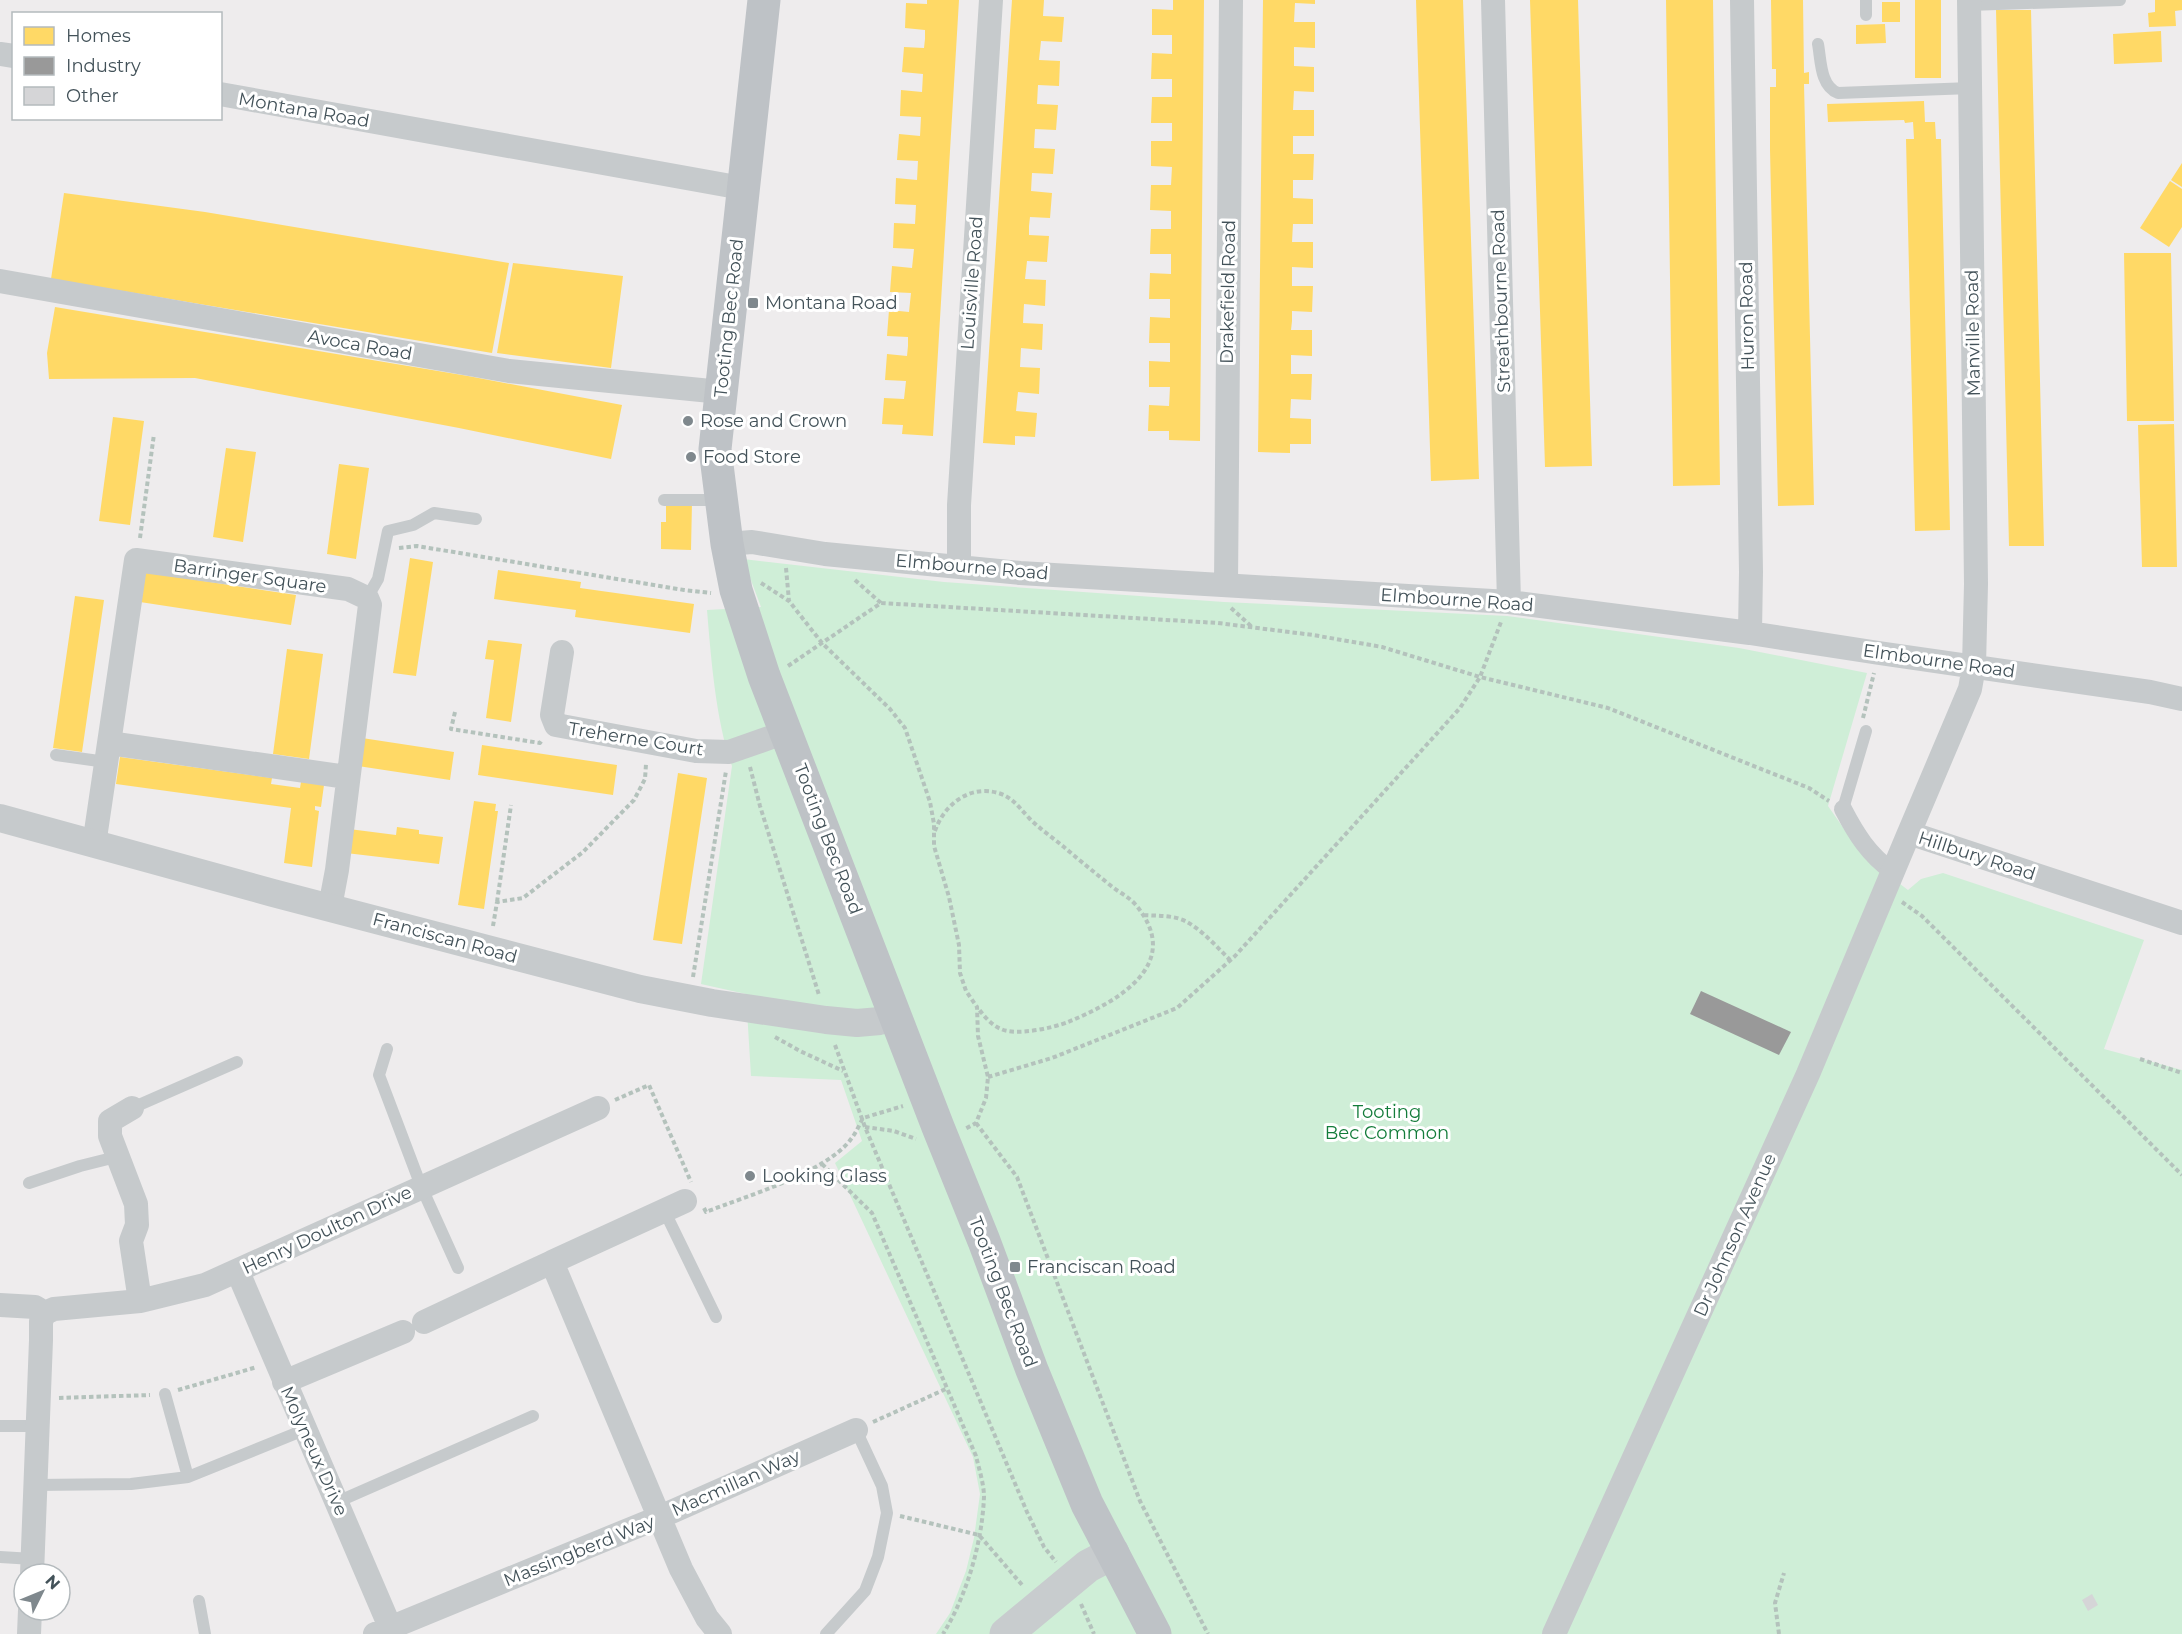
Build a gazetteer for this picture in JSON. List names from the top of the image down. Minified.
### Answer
{"streets":{"highway":["Tooting Bec Road"],"street":["Montana Road","Louisville Road","Drakefield Road","Streathbourne Road","Huron Road","Manville Road","Avoca Road","Elmbourne Road","Barringer Square","Treherne Court","Hillbury Road","Franciscan Road","Henry Doulton Drive","Dr Johnson Avenue","Molyneux Drive","Macmillan Way","Massingberd Way"]},"crossings":[["Montana Road","Tooting Bec Road"],["Louisville Road","Elmbourne Road"],["Drakefield Road","Elmbourne Road"],["Streathbourne Road","Elmbourne Road"],["Huron Road","Elmbourne Road"],["Tooting Bec Road","Avoca Road"],["Tooting Bec Road","Elmbourne Road"],["Tooting Bec Road","Treherne Court"],["Tooting Bec Road","Franciscan Road"],["Manville Road","Elmbourne Road"],["Manville Road","Hillbury Road"],["Elmbourne Road","Hillbury Road"],["Hillbury Road","Dr Johnson Avenue"],["Henry Doulton Drive","Molyneux Drive"],["Molyneux Drive","Massingberd Way"],["Macmillan Way","Massingberd Way"]],"parks":["Tooting Bec Common"],"places":{"transit":["Montana Road","Franciscan Road"],"other":["Rose and Crown","Food Store","Looking Glass"]},"legend":["Homes","Industry","Other"],"north":"top right"}
